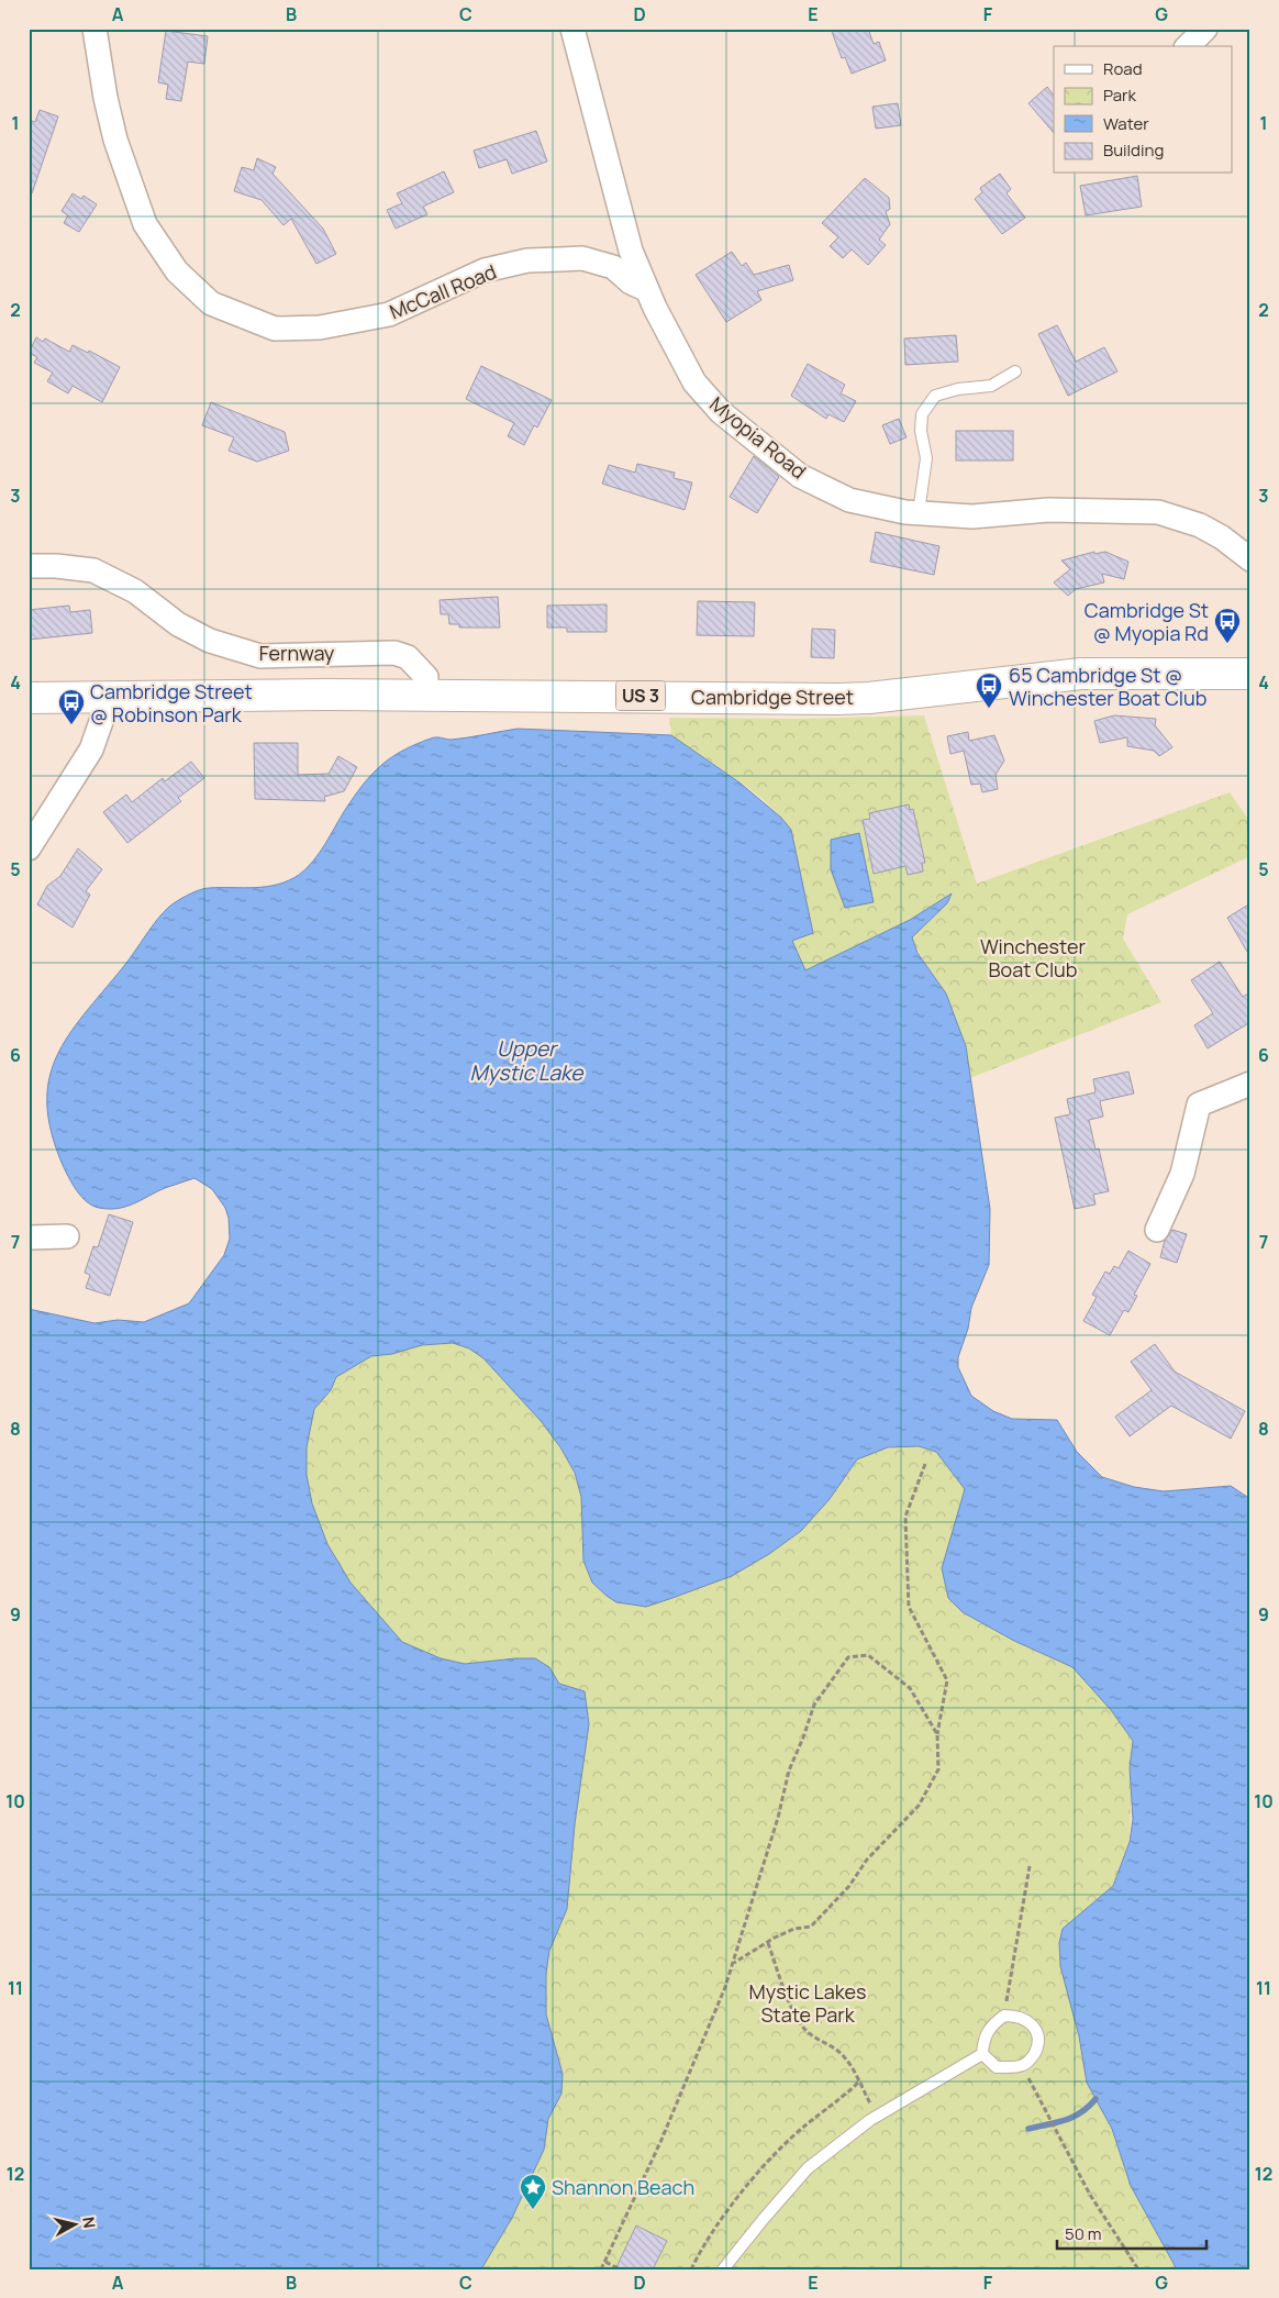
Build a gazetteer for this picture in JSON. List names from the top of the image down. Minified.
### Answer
{"streets":{"highway":["US 3","Cambridge Street"],"street":["McCall Road","Myopia Road","Fernway"]},"crossings":[["McCall Road","Myopia Road"],["Fernway","Cambridge Street"]],"water":["Upper Mystic Lake"],"parks":["Winchester Boat Club","Mystic Lakes State Park"],"places":{"bus stop":["Cambridge St @ Myopia Rd","65 Cambridge St @ Winchester Boat Club","Cambridge Street @ Robinson Park"],"place":["Shannon Beach"]},"legend":["Road","Park","Water","Building"],"scale_bar":"50 m","north":"right","grid":{"columns":["A","B","C","D","E","F","G"],"rows":["1","2","3","4","5","6","7","8","9","10","11","12"]}}
